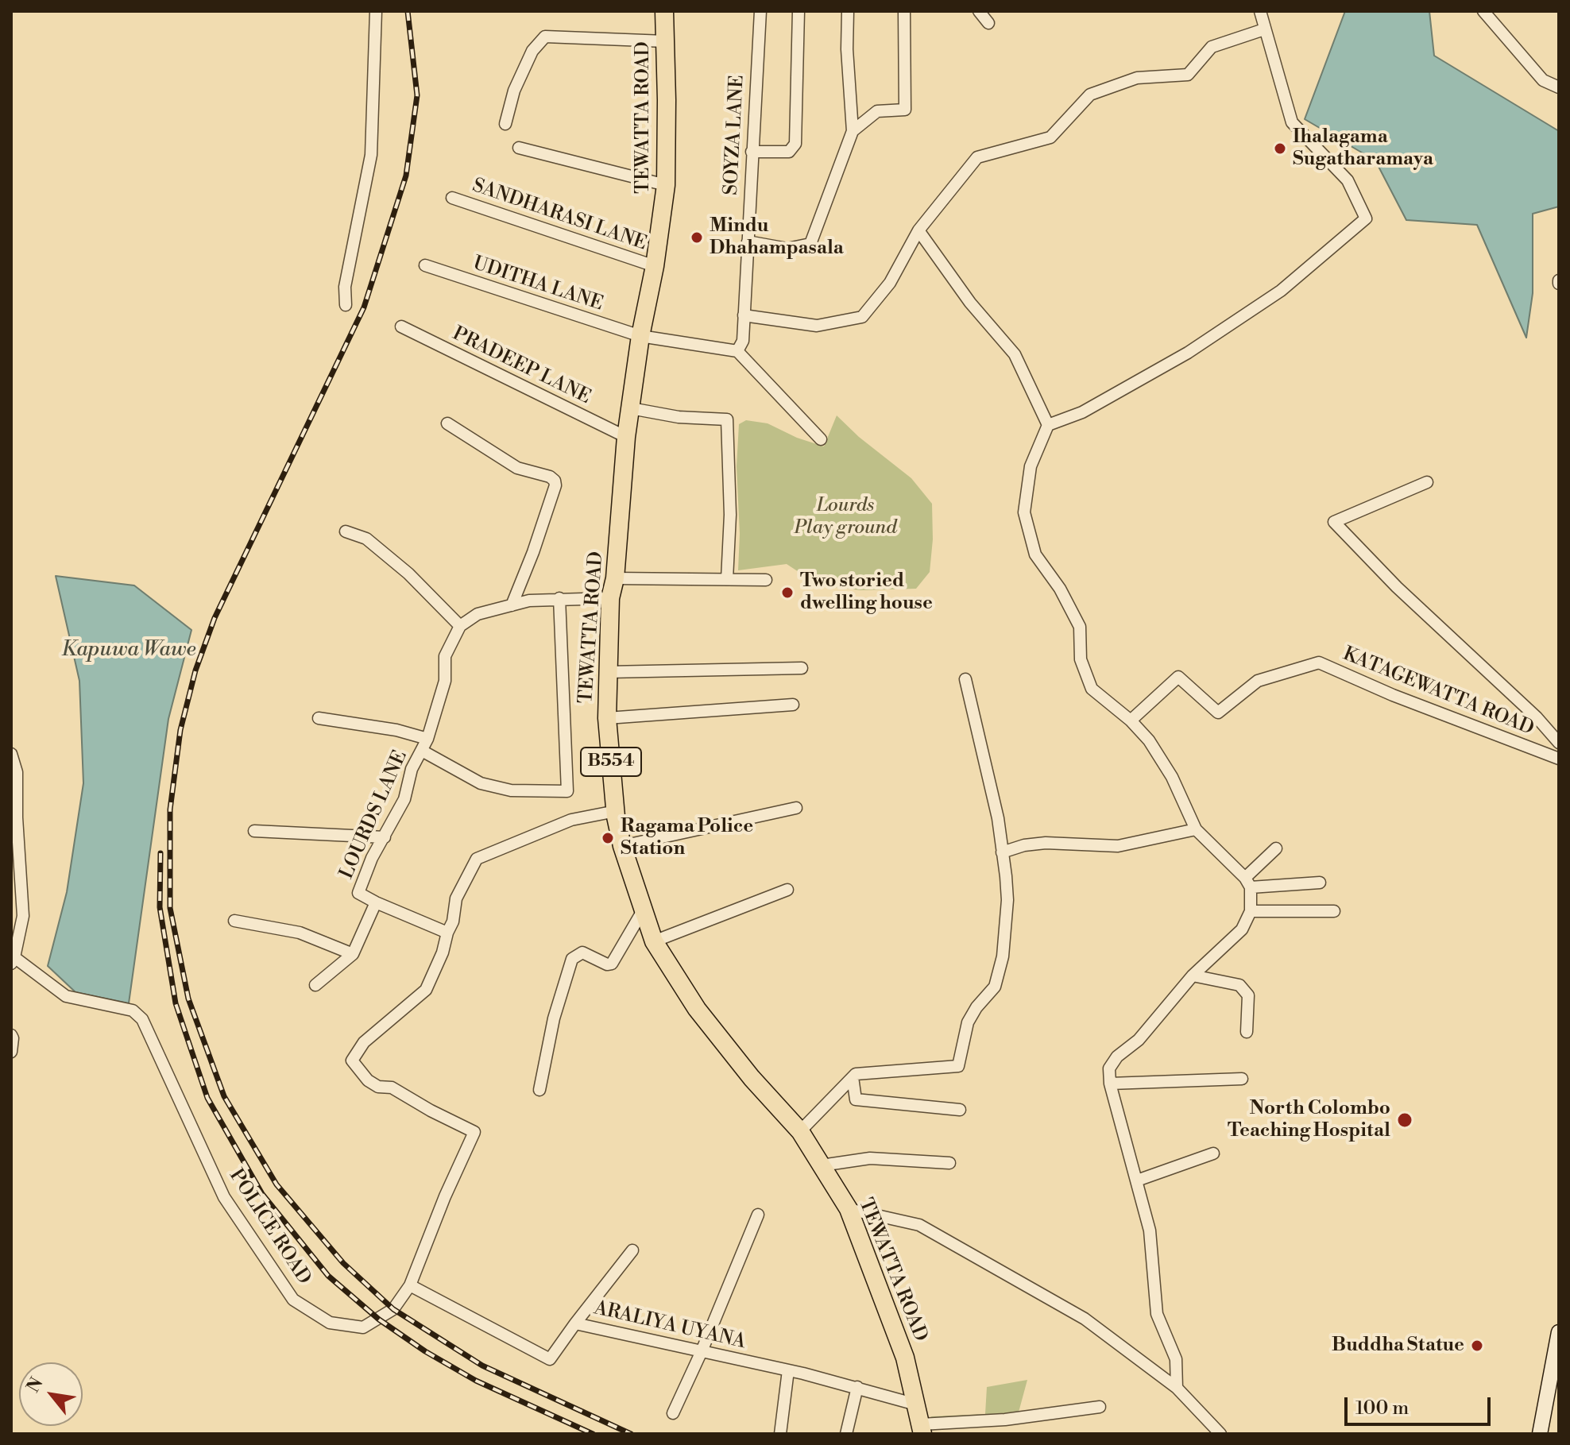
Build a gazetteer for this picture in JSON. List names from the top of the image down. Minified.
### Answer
{"streets":{"main road":["TEWATTA ROAD","B554"],"street":["SOYZA LANE","SANDHARASI LANE","UDITHA LANE","PRADEEP LANE","KATAGEWATTA ROAD","LOURDS LANE","POLICE ROAD","ARALIYA UYANA"]},"crossings":[["TEWATTA ROAD","SANDHARASI LANE"],["TEWATTA ROAD","UDITHA LANE"],["TEWATTA ROAD","PRADEEP LANE"],["TEWATTA ROAD","ARALIYA UYANA"],["LOURDS LANE","POLICE ROAD"],["POLICE ROAD","ARALIYA UYANA"]],"water":["Kapuwa Wawe"],"parks":["Lourds Play ground"],"places":["Ihalagama Sugatharamaya","Mindu Dhahampasala","Two storied dwelling house","Ragama Police Station","North Colombo Teaching Hospital","Buddha Statue"],"scale_bar":"100 m","north":"top left"}
